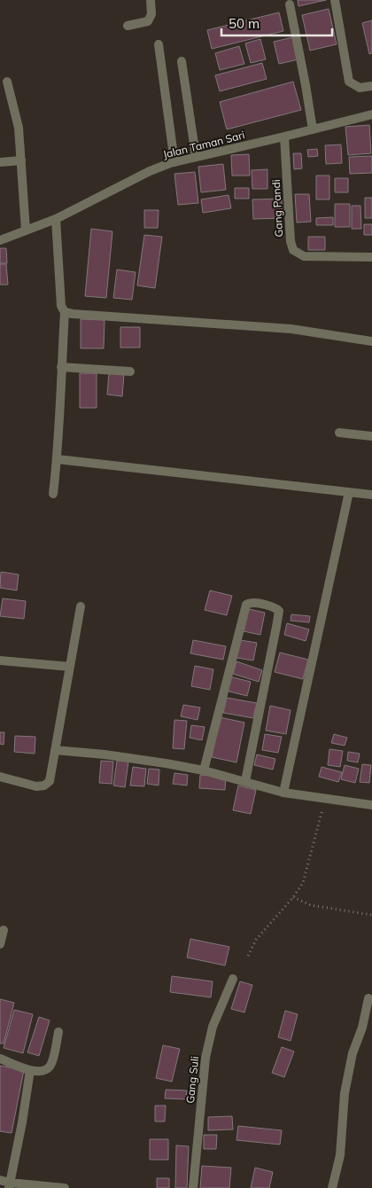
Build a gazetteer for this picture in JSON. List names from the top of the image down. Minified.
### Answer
{"streets":{"street":["Jalan Taman Sari","Gang Pandi","Gang Suli"]},"crossings":[["Jalan Taman Sari","Gang Pandi"]],"scale_bar":"50 m"}
